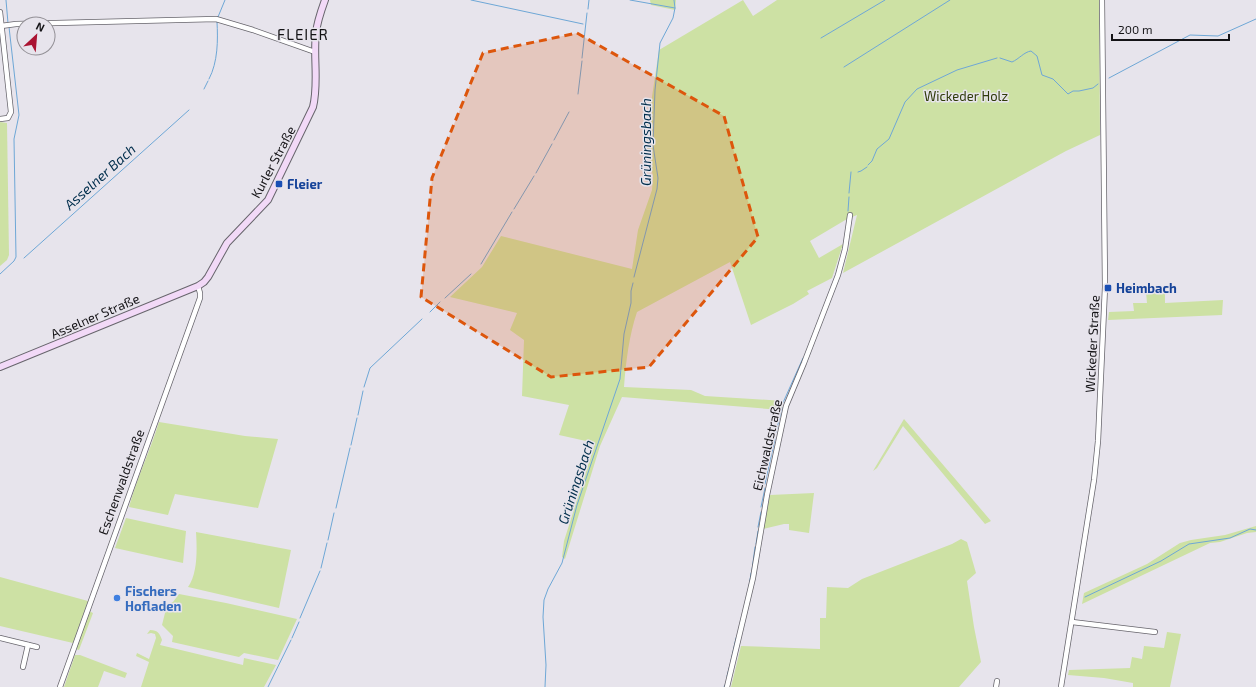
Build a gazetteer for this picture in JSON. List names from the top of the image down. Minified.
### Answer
{"streets":{"main road":["Kurler Straße","Asselner Straße"],"street":["Wickeder Straße","Eichwaldstraße","Eschenwaldstraße"]},"crossings":[["Kurler Straße","Asselner Straße"],["Kurler Straße","Eschenwaldstraße"],["Asselner Straße","Eschenwaldstraße"]],"districts":["FLEIER"],"water":["Grüningsbach","Asselner Bach"],"parks":["Wickeder Holz"],"places":{"transit":["Fleier","Heimbach"],"other":["Fischers Hofladen"]},"scale_bar":"200 m","north":"top right"}
